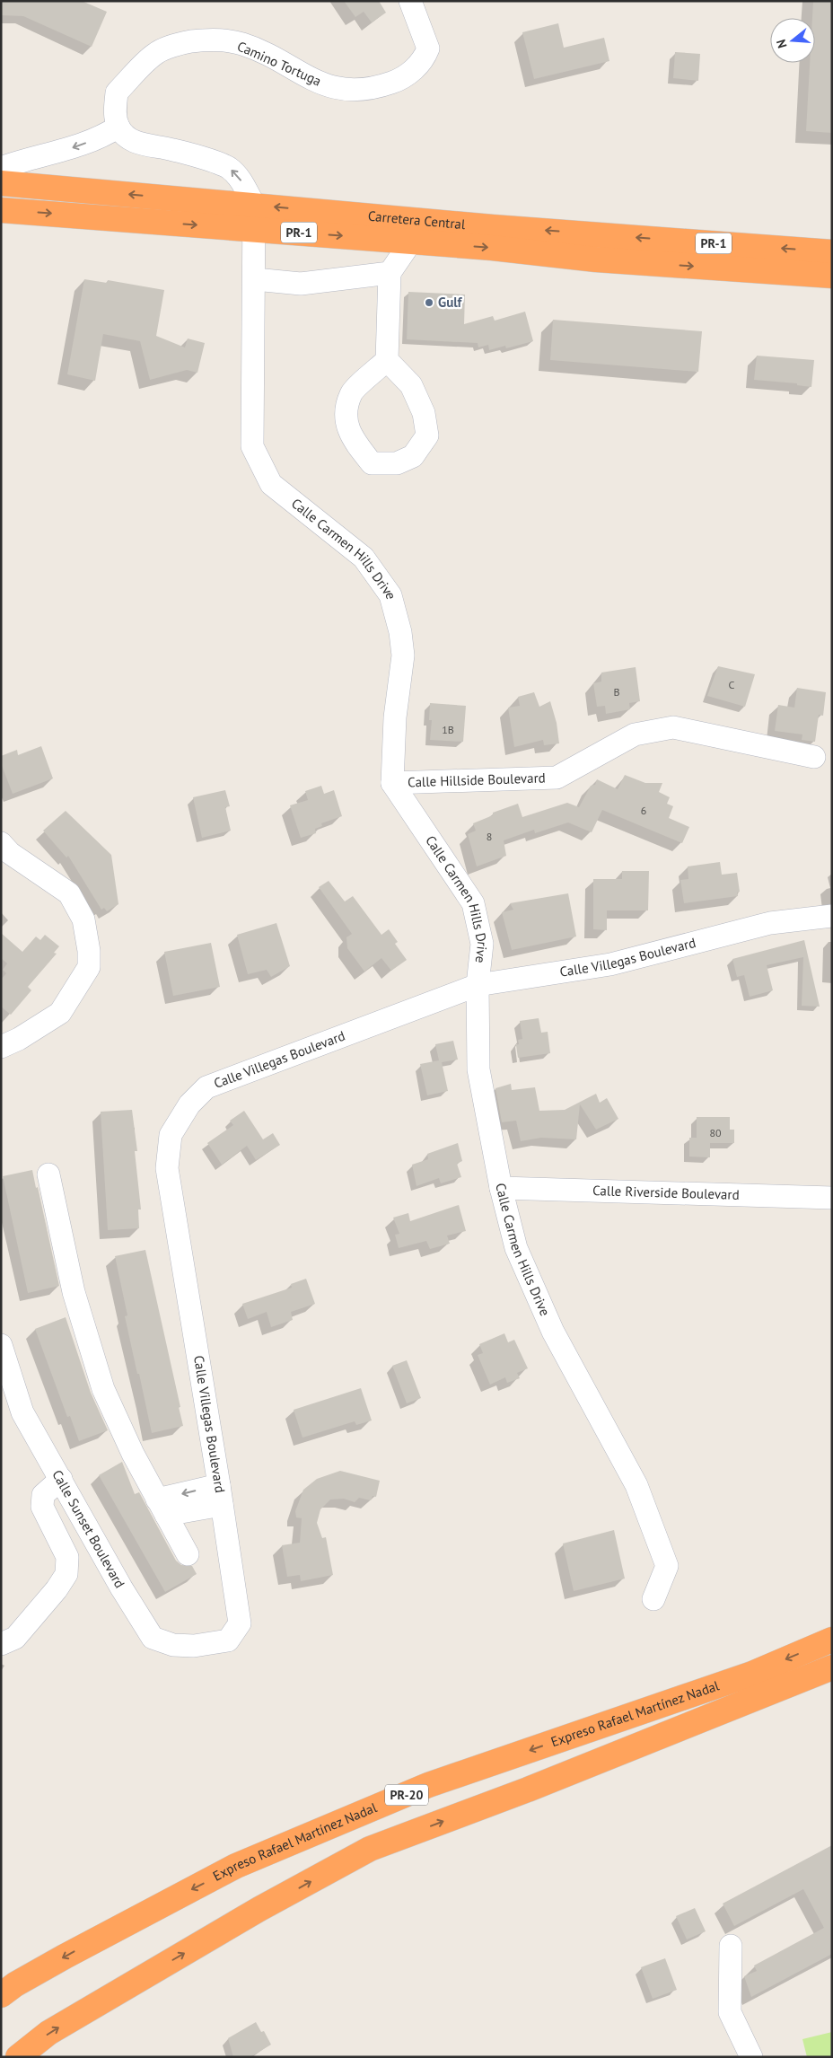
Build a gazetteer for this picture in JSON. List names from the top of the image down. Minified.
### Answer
{"streets":{"highway":["Carretera Central","PR-1","Expreso Rafael Martínez Nadal","PR-20"],"street":["Camino Tortuga","Calle Carmen Hills Drive","Calle Hillside Boulevard","Calle Villegas Boulevard","Calle Riverside Boulevard","Calle Sunset Boulevard"]},"crossings":[["Carretera Central","Calle Carmen Hills Drive"],["Calle Carmen Hills Drive","Calle Hillside Boulevard"],["Calle Carmen Hills Drive","Calle Villegas Boulevard"],["Calle Carmen Hills Drive","Calle Riverside Boulevard"],["Calle Villegas Boulevard","Calle Sunset Boulevard"]],"places":["Gulf"],"house_numbers":["C","B","1B","6","8","80"],"north":"left"}
